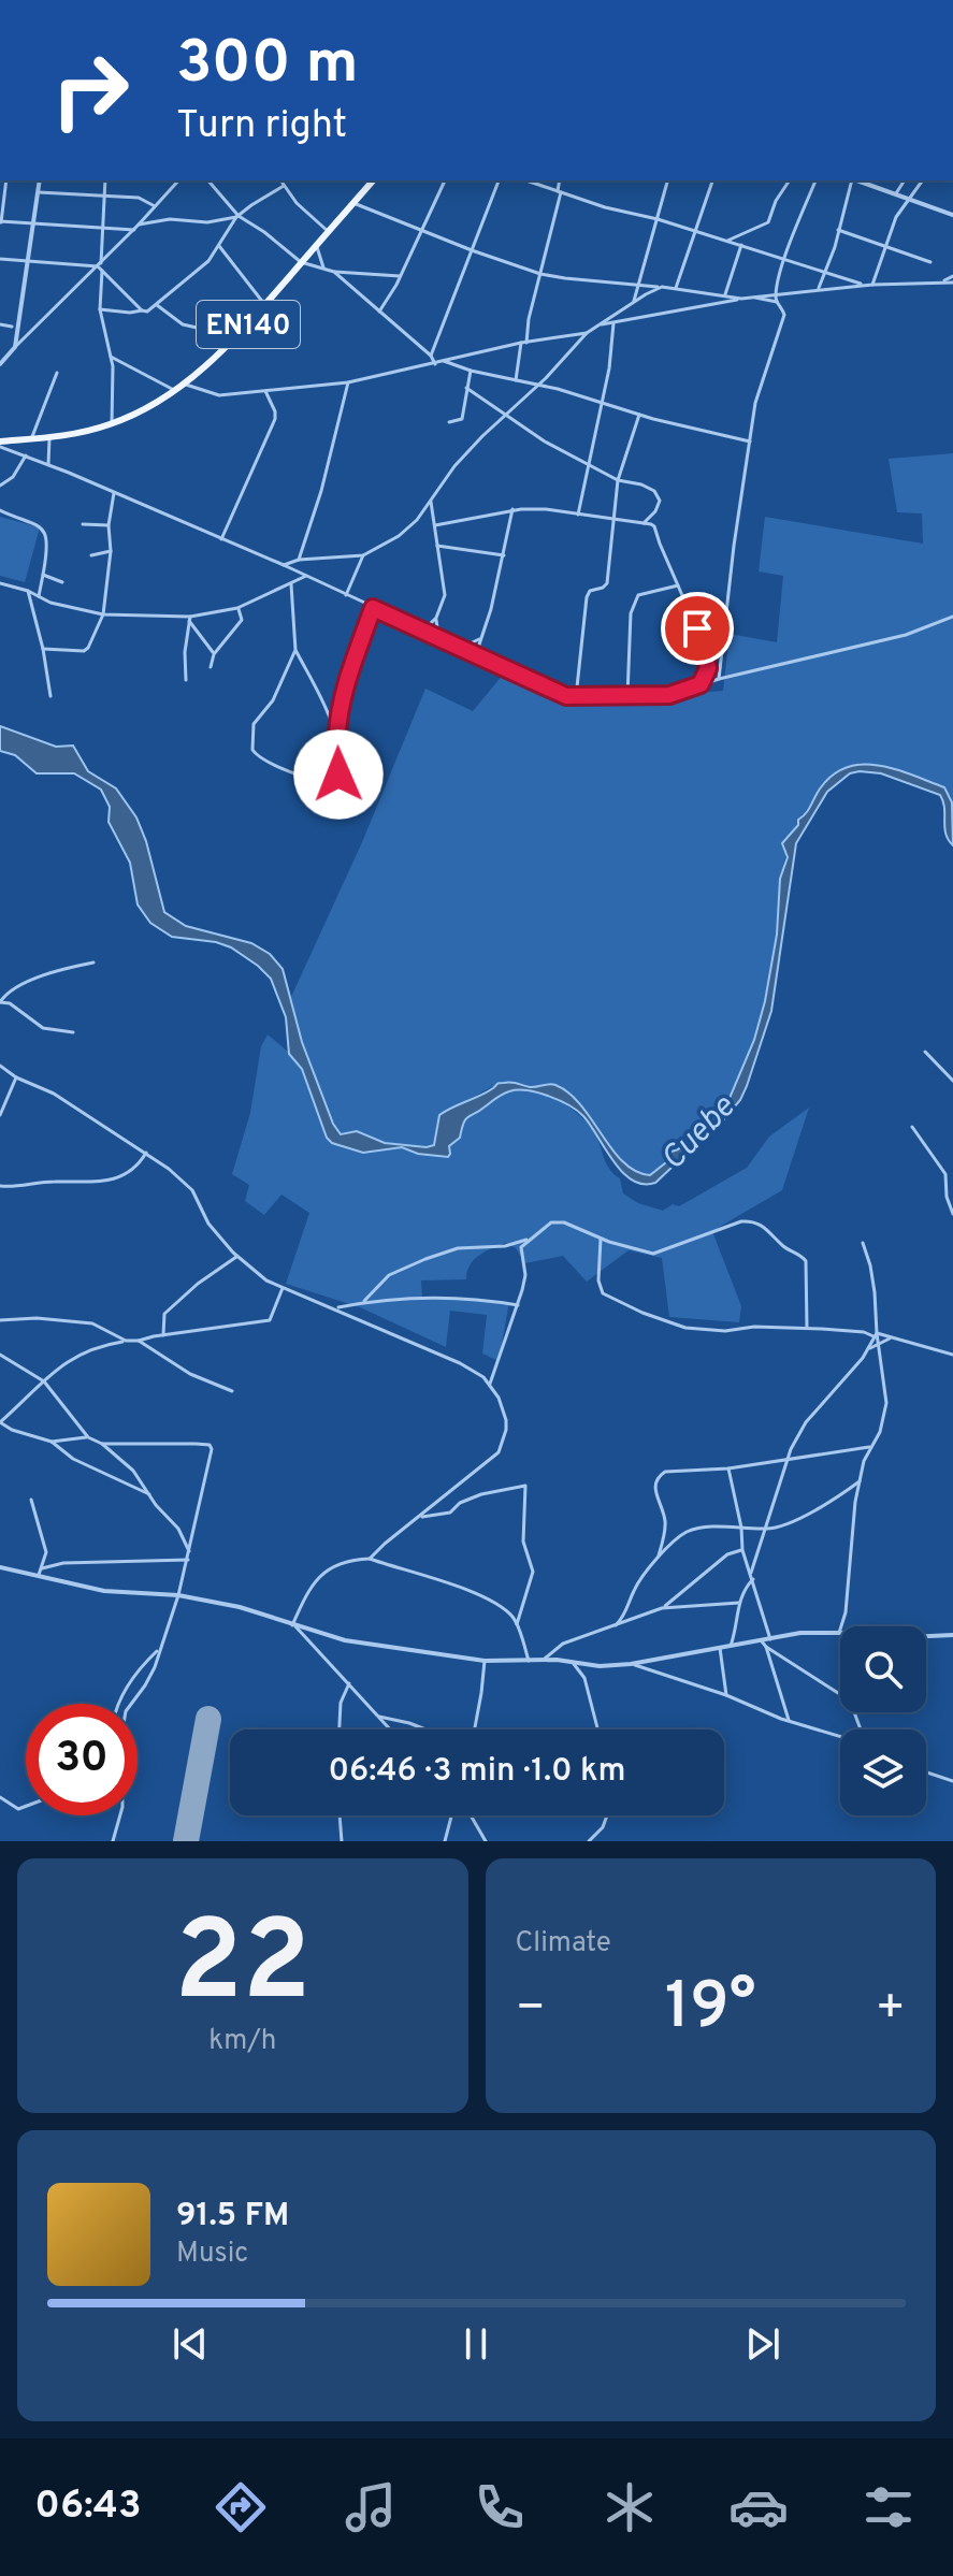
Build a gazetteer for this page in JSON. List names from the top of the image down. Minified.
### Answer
{"streets":{"main road":["EN140"]},"water":["Cuebe"],"page":{"turn":["300 m","Turn right"],"limit":"30","trip":"06:46 · 3 min · 1.0 km","tile":[["22","km/h"],"Climate"],"heat":["−","19°","+"],"song":["91.5 FM","Music"],"tabs":"06:43"}}
